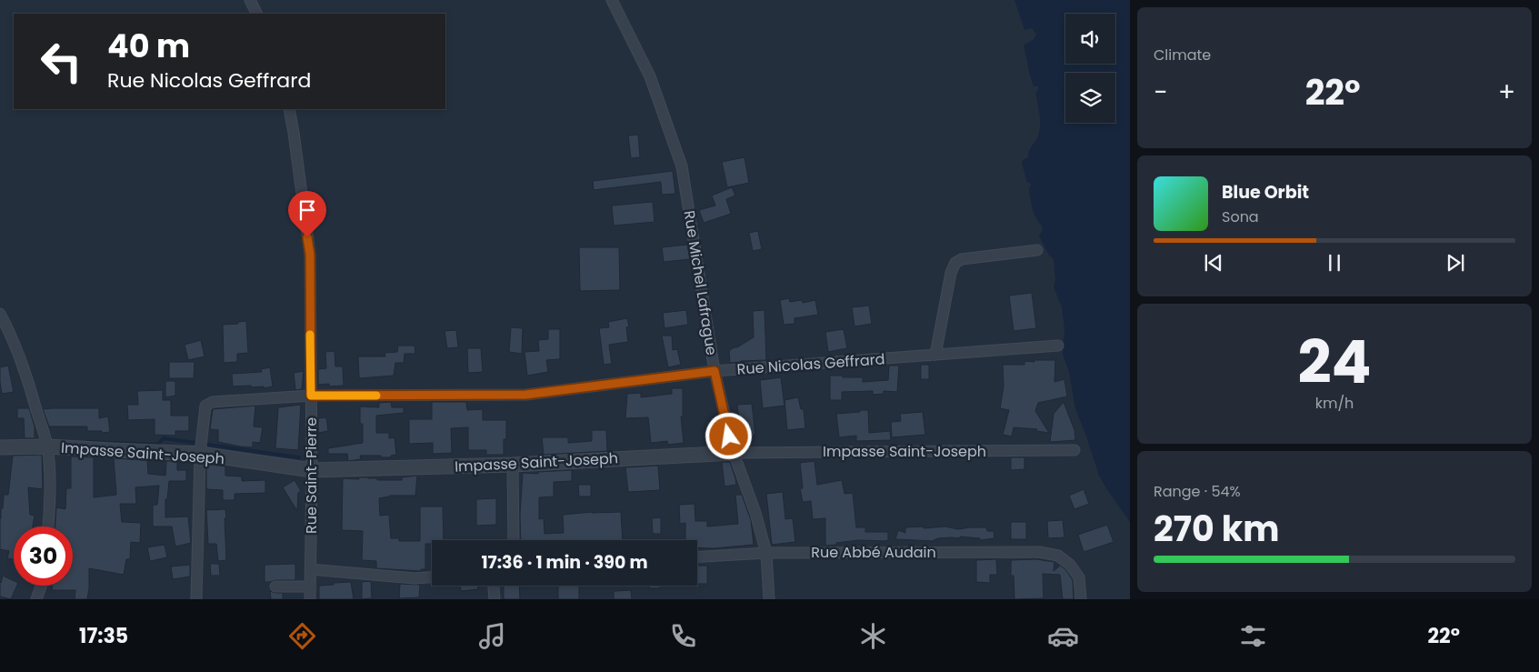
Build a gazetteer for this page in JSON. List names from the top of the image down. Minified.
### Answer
{"streets":{"street":["Rue Michel Lafrague","Rue Nicolas Geffrard","Impasse Saint-Joseph","Rue Saint-Pierre","Rue Abbé Audain"]},"crossings":[["Rue Michel Lafrague","Rue Nicolas Geffrard"],["Rue Michel Lafrague","Impasse Saint-Joseph"],["Rue Michel Lafrague","Rue Abbé Audain"],["Rue Nicolas Geffrard","Impasse Saint-Joseph"],["Rue Nicolas Geffrard","Rue Saint-Pierre"],["Impasse Saint-Joseph","Rue Saint-Pierre"]],"page":{"tile":["Climate",["24","km/h"],["Range · 54%","270 km"]],"turn":["40 m","Rue Nicolas Geffrard"],"heat":["−","22°","+"],"song":["Blue Orbit","Sona"],"limit":"30","trip":"17:36 · 1 min · 390 m","tabs":["17:35","22°"]}}
